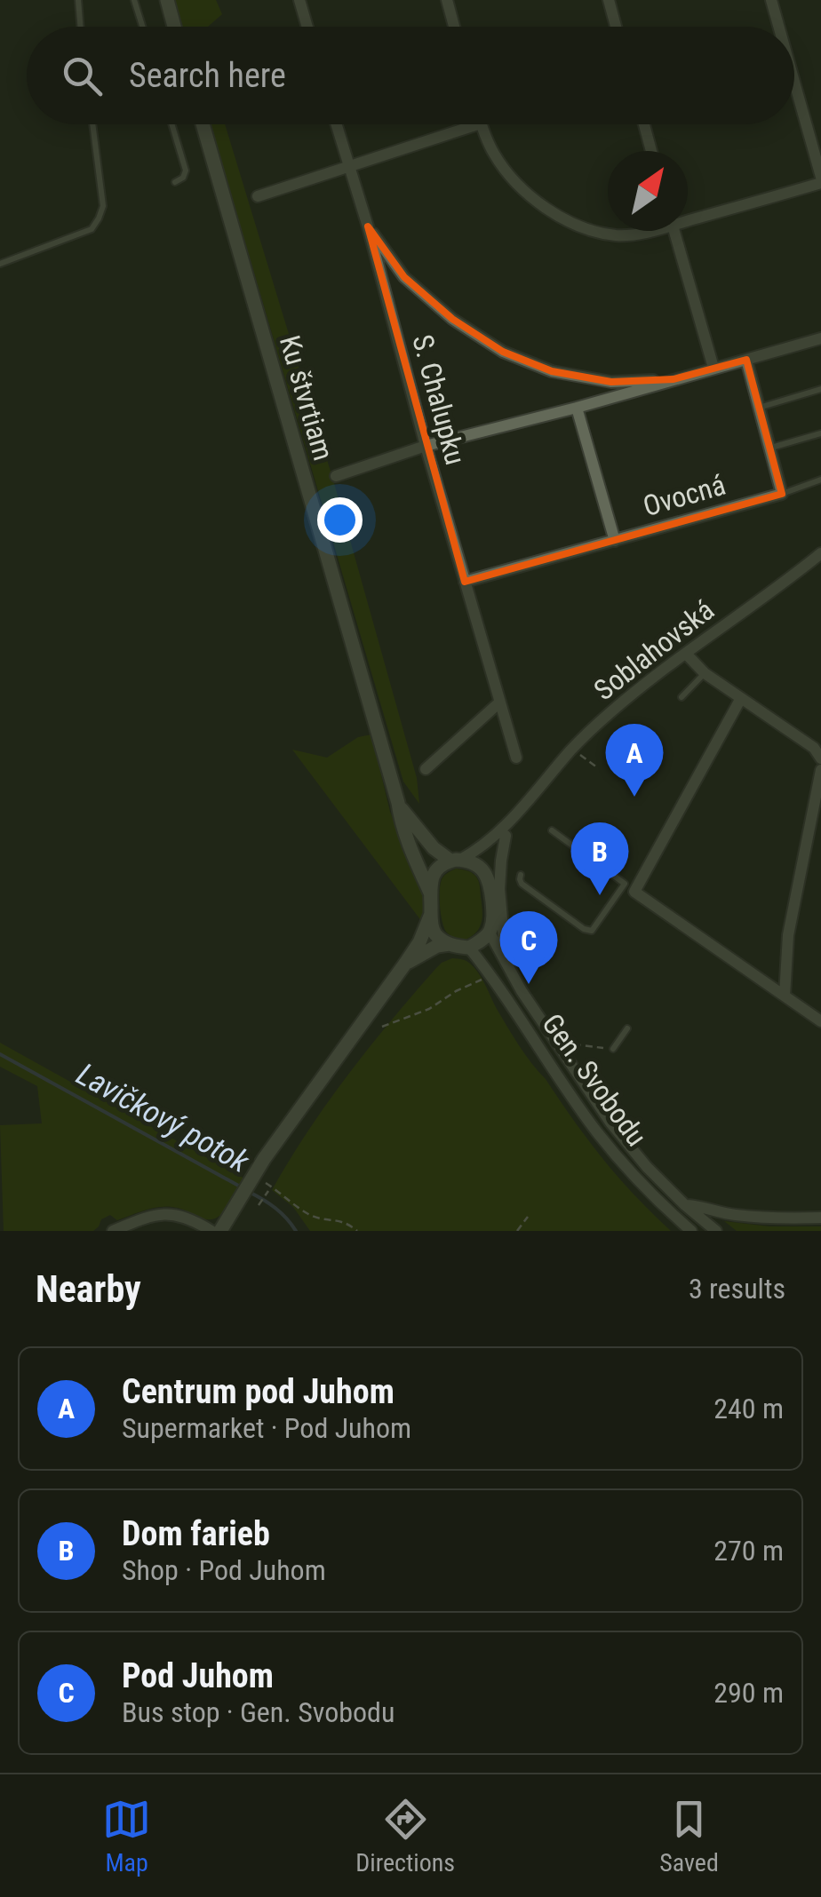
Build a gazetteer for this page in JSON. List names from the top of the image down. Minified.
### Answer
{"streets":{"street":["Ku štvrtiam","S. Chalupku","Ovocná","Soblahovská","Gen. Svobodu"]},"crossings":[["Ku štvrtiam","Soblahovská"],["Ku štvrtiam","Gen. Svobodu"],["S. Chalupku","Ovocná"],["Soblahovská","Gen. Svobodu"]],"water":["Lavičkový potok"],"north":"top right","page":{"search":"Search here","pins":["A","B","C"],"heading":["Nearby","3 results"],"list":[{"mark":"A","name":"Centrum pod Juhom","note":"Supermarket · Pod Juhom","value":"240 m"},{"mark":"B","name":"Dom farieb","note":"Shop · Pod Juhom","value":"270 m"},{"mark":"C","name":"Pod Juhom","note":"Bus stop · Gen. Svobodu","value":"290 m"}],"nav":["Map","Directions","Saved"]}}
